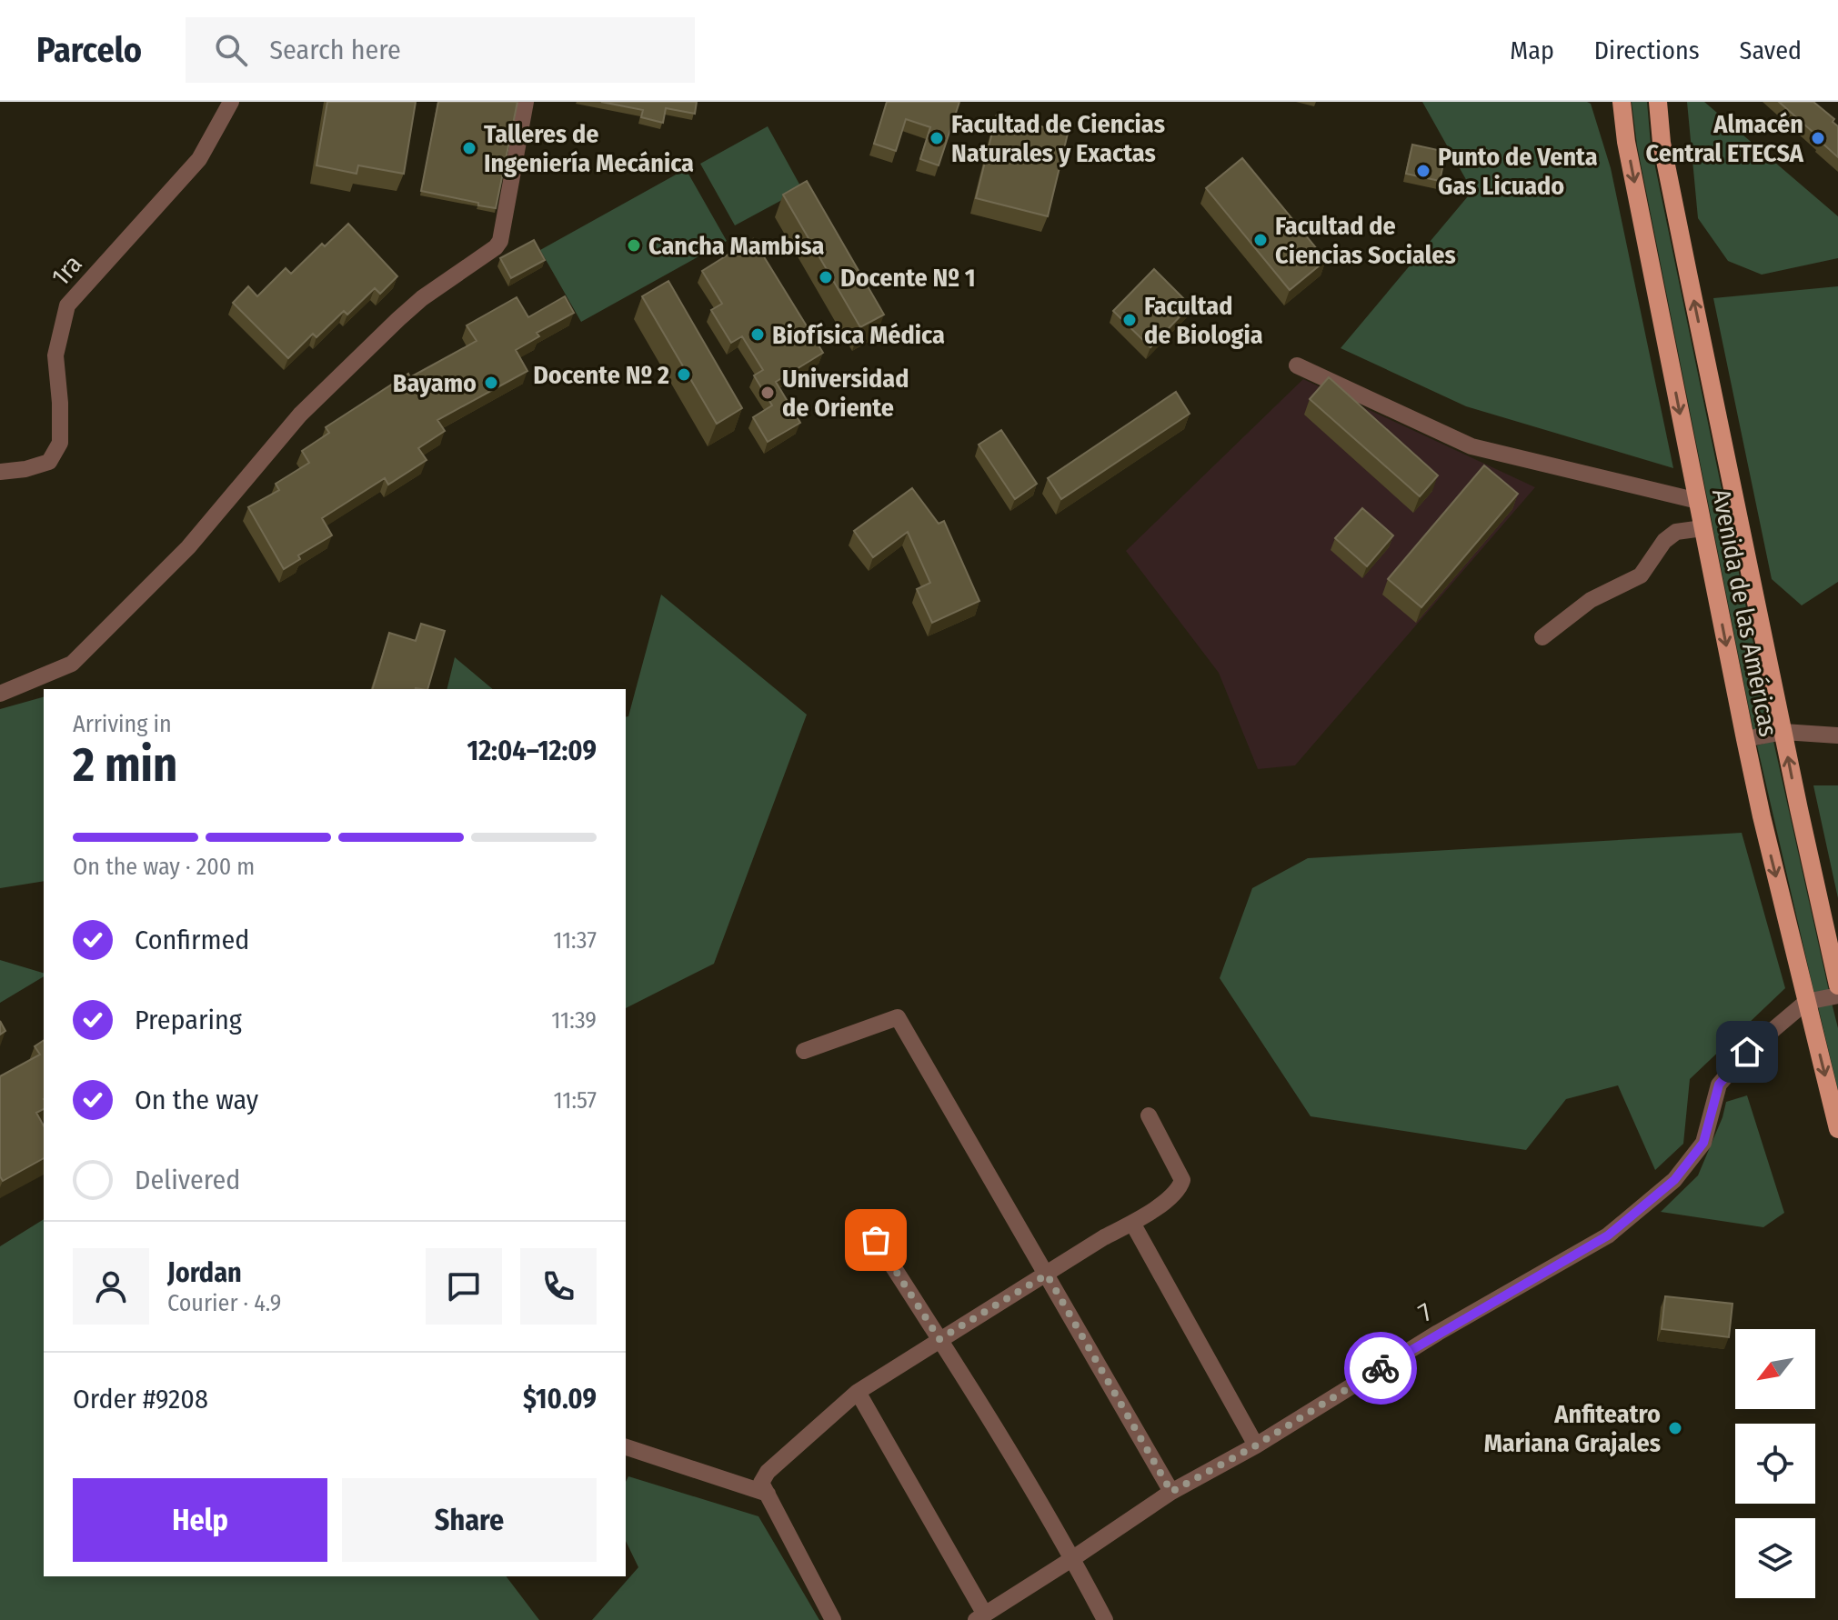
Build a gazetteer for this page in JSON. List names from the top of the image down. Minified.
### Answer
{"streets":{"main road":["Avenida de las Américas"],"street":["1ra","7"]},"crossings":[["Avenida de las Américas","7"]],"places":["Facultad de Ciencias Naturales y Exactas","Almacén Central ETECSA","Talleres de Ingeniería Mecánica","Punto de Venta Gas Licuado","Facultad de Ciencias Sociales","Cancha Mambisa","Docente Nº 1","Facultad de Biologia","Biofísica Médica","Docente Nº 2","Bayamo","Universidad de Oriente","Anfiteatro Mariana Grajales"],"north":"bottom left","page":{"header":"Parcelo","search":"Search here","nav":["Map","Directions","Saved"],"heading":["2 min","Arriving in","12:04–12:09"],"panel":["Jordan","Courier · 4.9","Order #9208","$10.09"],"bar":"On the way · 200 m","list":[["Confirmed","11:37"],["Preparing","11:39"],["On the way","11:57"],"Delivered"],"buttons":["Help","Share"]}}
